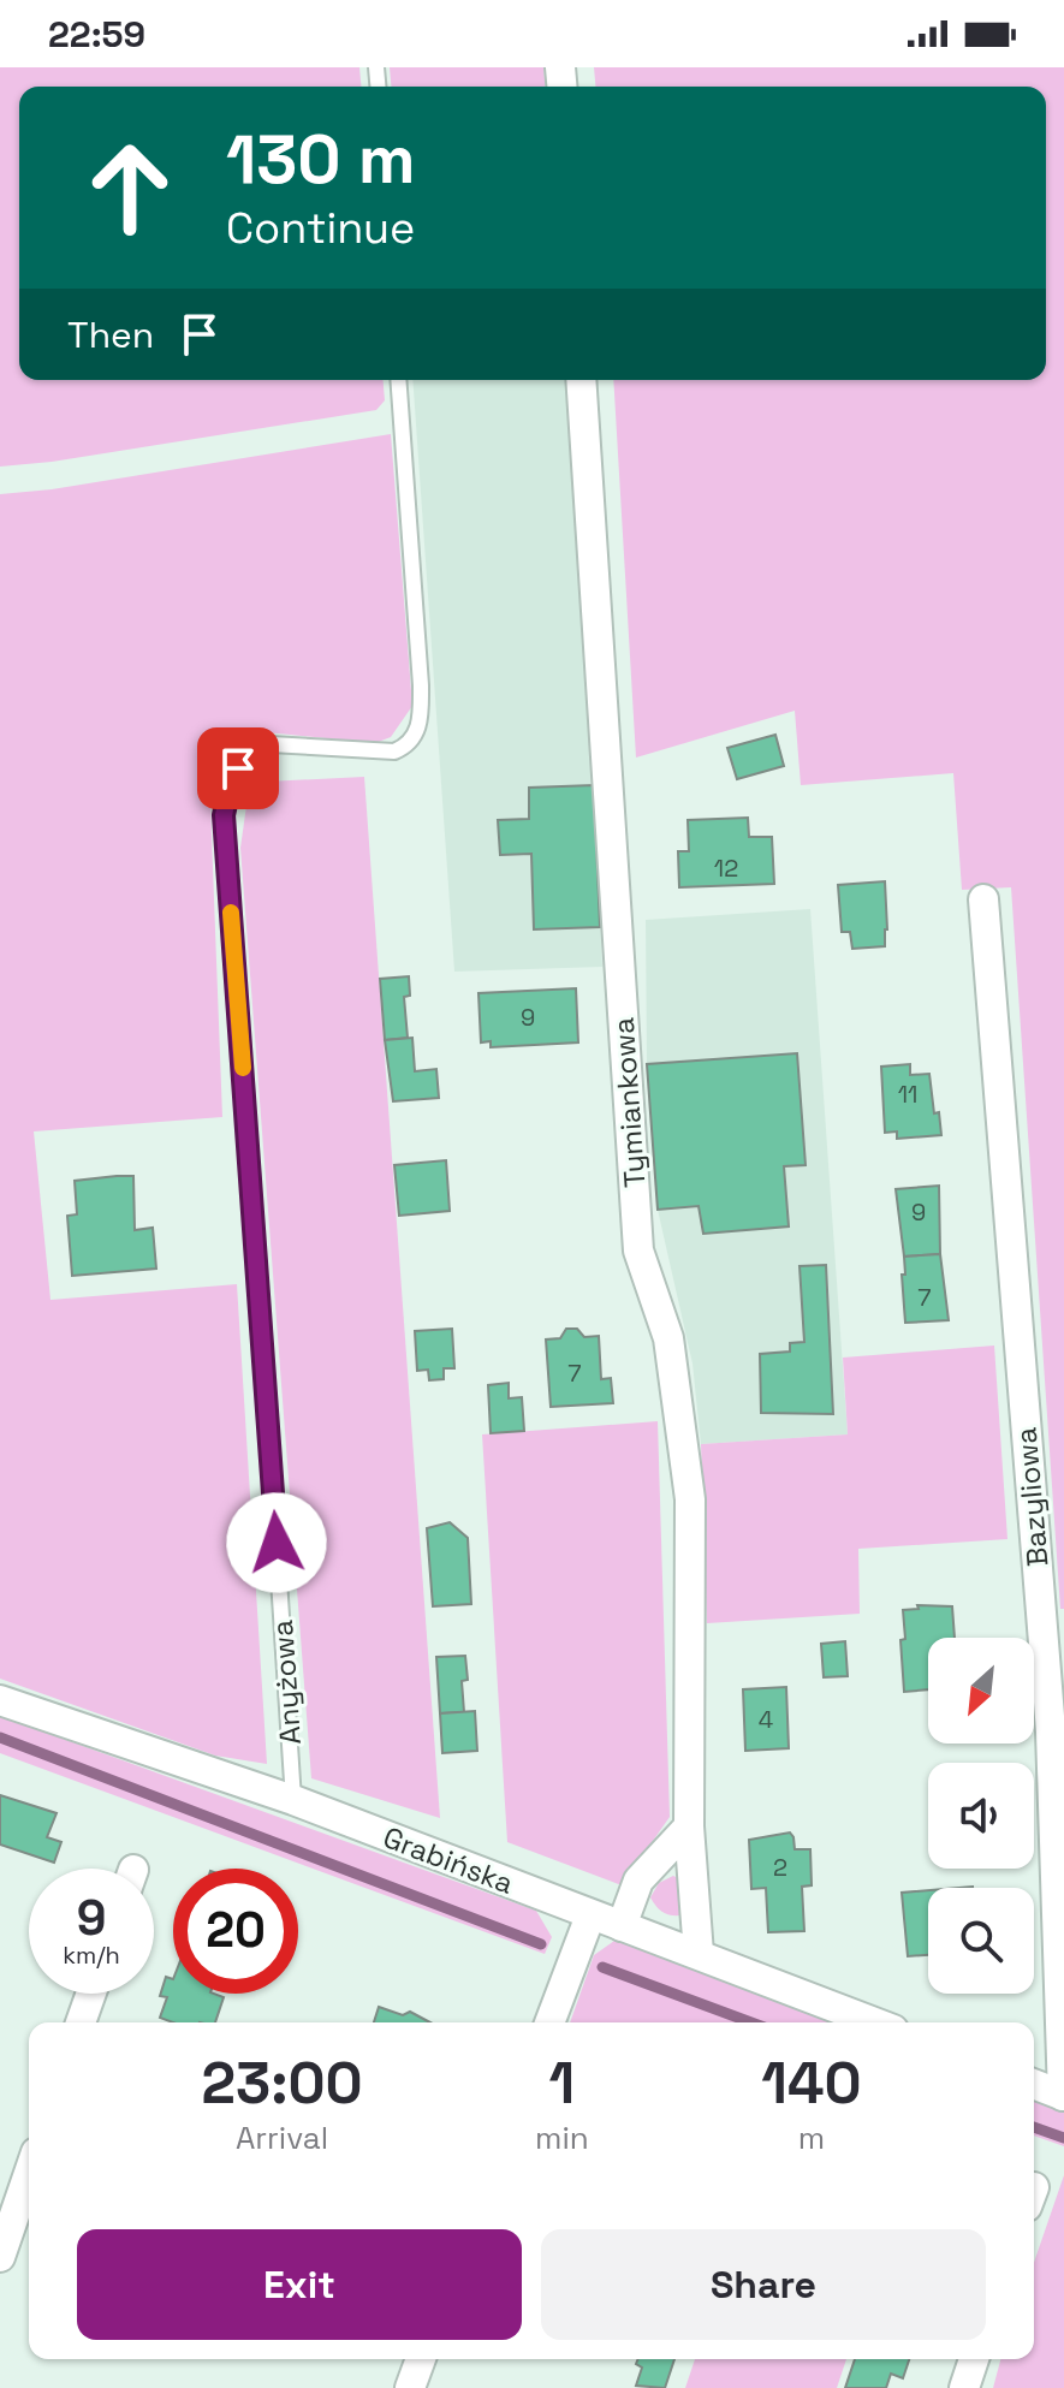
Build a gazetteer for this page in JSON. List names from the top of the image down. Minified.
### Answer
{"streets":{"street":["Tymiankowa","Bazyliowa","Grabińska"],"lane":["Anyżowa"]},"crossings":[["Tymiankowa","Grabińska"],["Anyżowa","Grabińska"]],"house_numbers":["12","9","11","9","7","7","4","2"],"north":"bottom left","page":{"status":"22:59","turn":["130 m","Continue"],"then":"Then","speed":"9 km/h","limit":"20","eta":["23:00","Arrival","1","min","140","m"],"buttons":["Exit","Share"]}}
